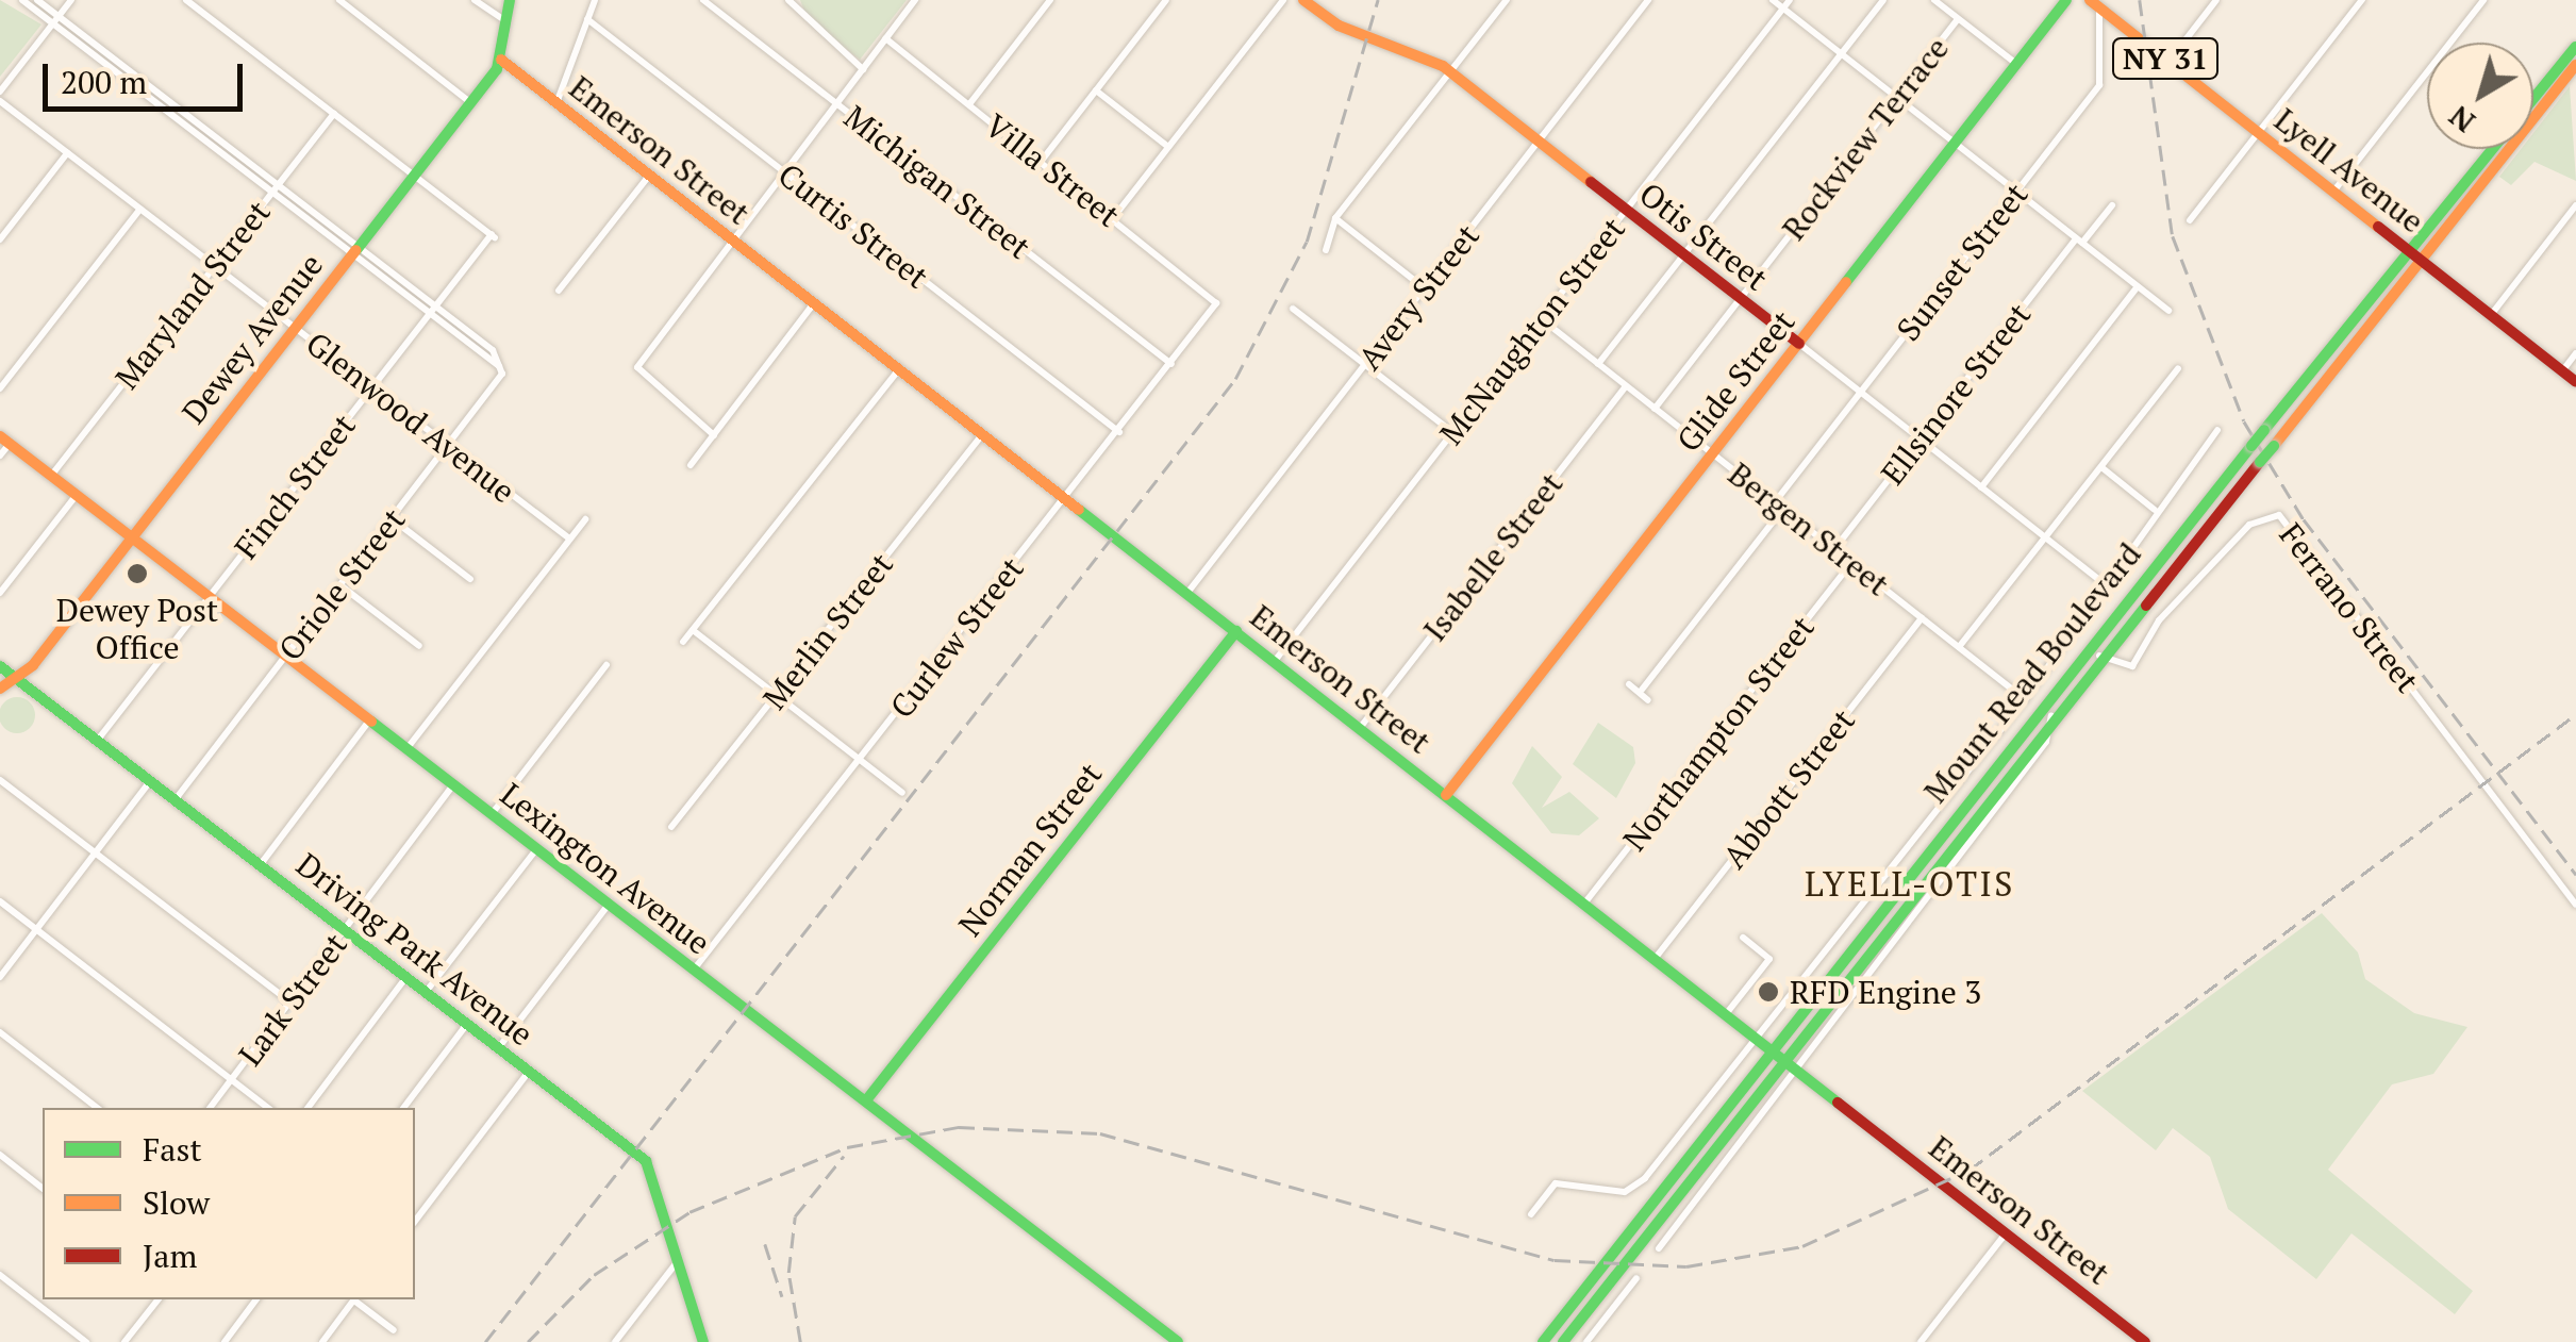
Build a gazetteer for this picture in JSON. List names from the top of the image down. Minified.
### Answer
{"streets":{"street":["NY 31","Rockview Terrace","Emerson Street","Villa Street","Lyell Avenue","Michigan Street","Curtis Street","Otis Street","Sunset Street","Maryland Street","Avery Street","McNaughton Street","Dewey Avenue","Glide Street","Ellsinore Street","Glenwood Avenue","Finch Street","Bergen Street","Isabelle Street","Oriole Street","Ferrano Street","Merlin Street","Curlew Street","Mount Read Boulevard","Northampton Street","Abbott Street","Norman Street","Lexington Avenue","Driving Park Avenue","Lark Street"]},"crossings":[["Rockview Terrace","Otis Street"],["Rockview Terrace","Bergen Street"],["Emerson Street","Avery Street"],["Emerson Street","McNaughton Street"],["Emerson Street","Dewey Avenue"],["Emerson Street","Glide Street"],["Emerson Street","Isabelle Street"],["Emerson Street","Merlin Street"],["Emerson Street","Curlew Street"],["Emerson Street","Mount Read Boulevard"],["Emerson Street","Northampton Street"],["Emerson Street","Abbott Street"],["Emerson Street","Norman Street"],["Villa Street","Curlew Street"],["Lyell Avenue","Sunset Street"],["Lyell Avenue","Mount Read Boulevard"],["Michigan Street","Curlew Street"],["Curtis Street","Curlew Street"],["Otis Street","Sunset Street"],["Otis Street","Avery Street"],["Otis Street","McNaughton Street"],["Otis Street","Glide Street"],["Otis Street","Ellsinore Street"],["Otis Street","Mount Read Boulevard"],["Sunset Street","Bergen Street"],["Maryland Street","Glenwood Avenue"],["Maryland Street","Lexington Avenue"],["McNaughton Street","Bergen Street"],["Dewey Avenue","Glenwood Avenue"],["Dewey Avenue","Finch Street"],["Dewey Avenue","Lexington Avenue"],["Dewey Avenue","Driving Park Avenue"],["Glide Street","Bergen Street"],["Ellsinore Street","Bergen Street"],["Glenwood Avenue","Finch Street"],["Glenwood Avenue","Oriole Street"],["Finch Street","Oriole Street"],["Finch Street","Lexington Avenue"],["Finch Street","Driving Park Avenue"],["Bergen Street","Isabelle Street"],["Bergen Street","Mount Read Boulevard"],["Bergen Street","Northampton Street"],["Bergen Street","Abbott Street"],["Oriole Street","Lexington Avenue"],["Oriole Street","Driving Park Avenue"],["Ferrano Street","Mount Read Boulevard"],["Curlew Street","Lexington Avenue"],["Norman Street","Lexington Avenue"],["Lexington Avenue","Lark Street"],["Driving Park Avenue","Lark Street"]],"districts":["LYELL-OTIS"],"places":["Dewey Post Office","RFD Engine 3"],"legend":["Fast","Slow","Jam"],"scale_bar":"200 m","north":"bottom left"}
